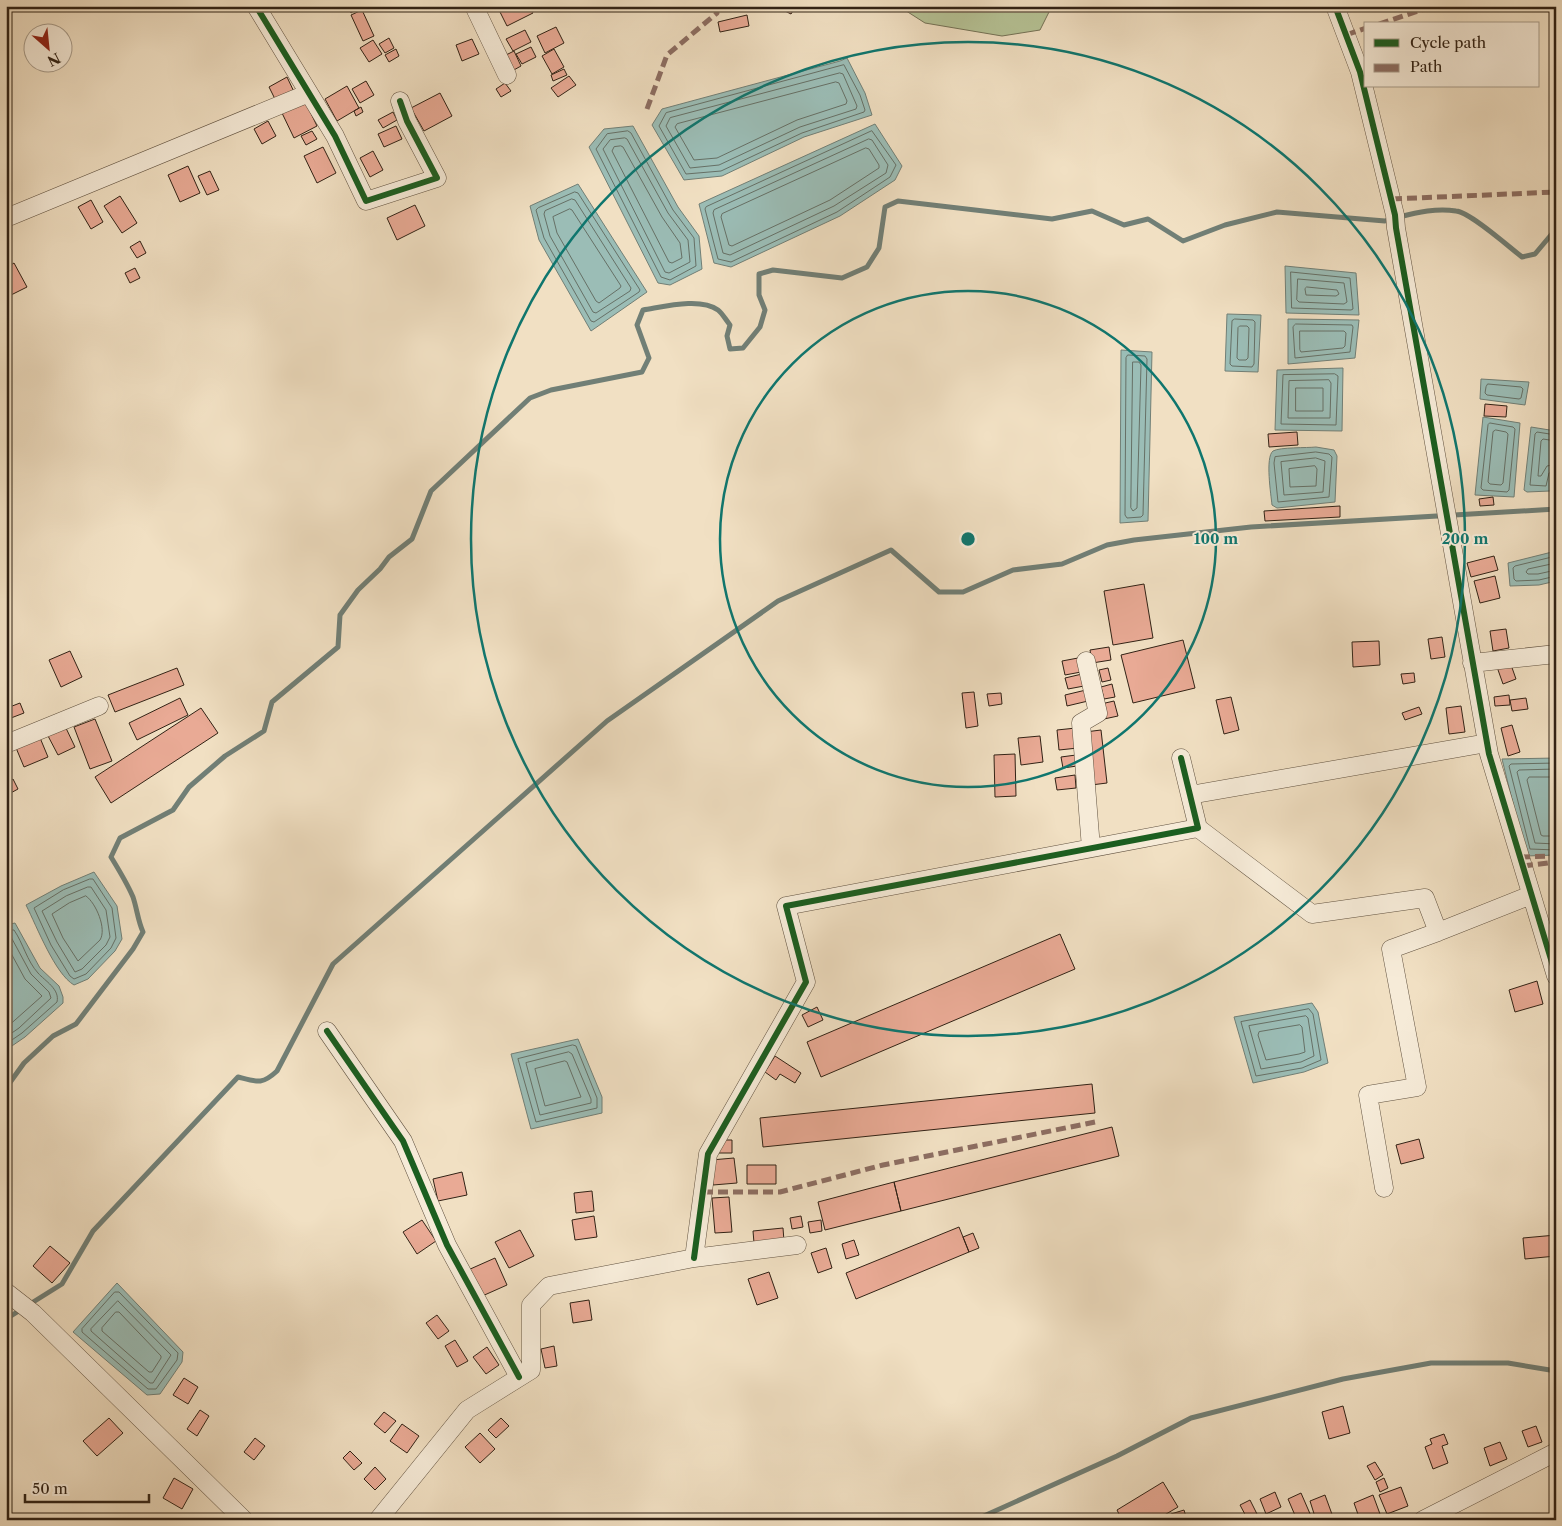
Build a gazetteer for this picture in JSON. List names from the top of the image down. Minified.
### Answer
{"legend":["Cycle path","Path"],"scale_bar":"50 m","north":"bottom right","rings":["100 m","200 m"]}
